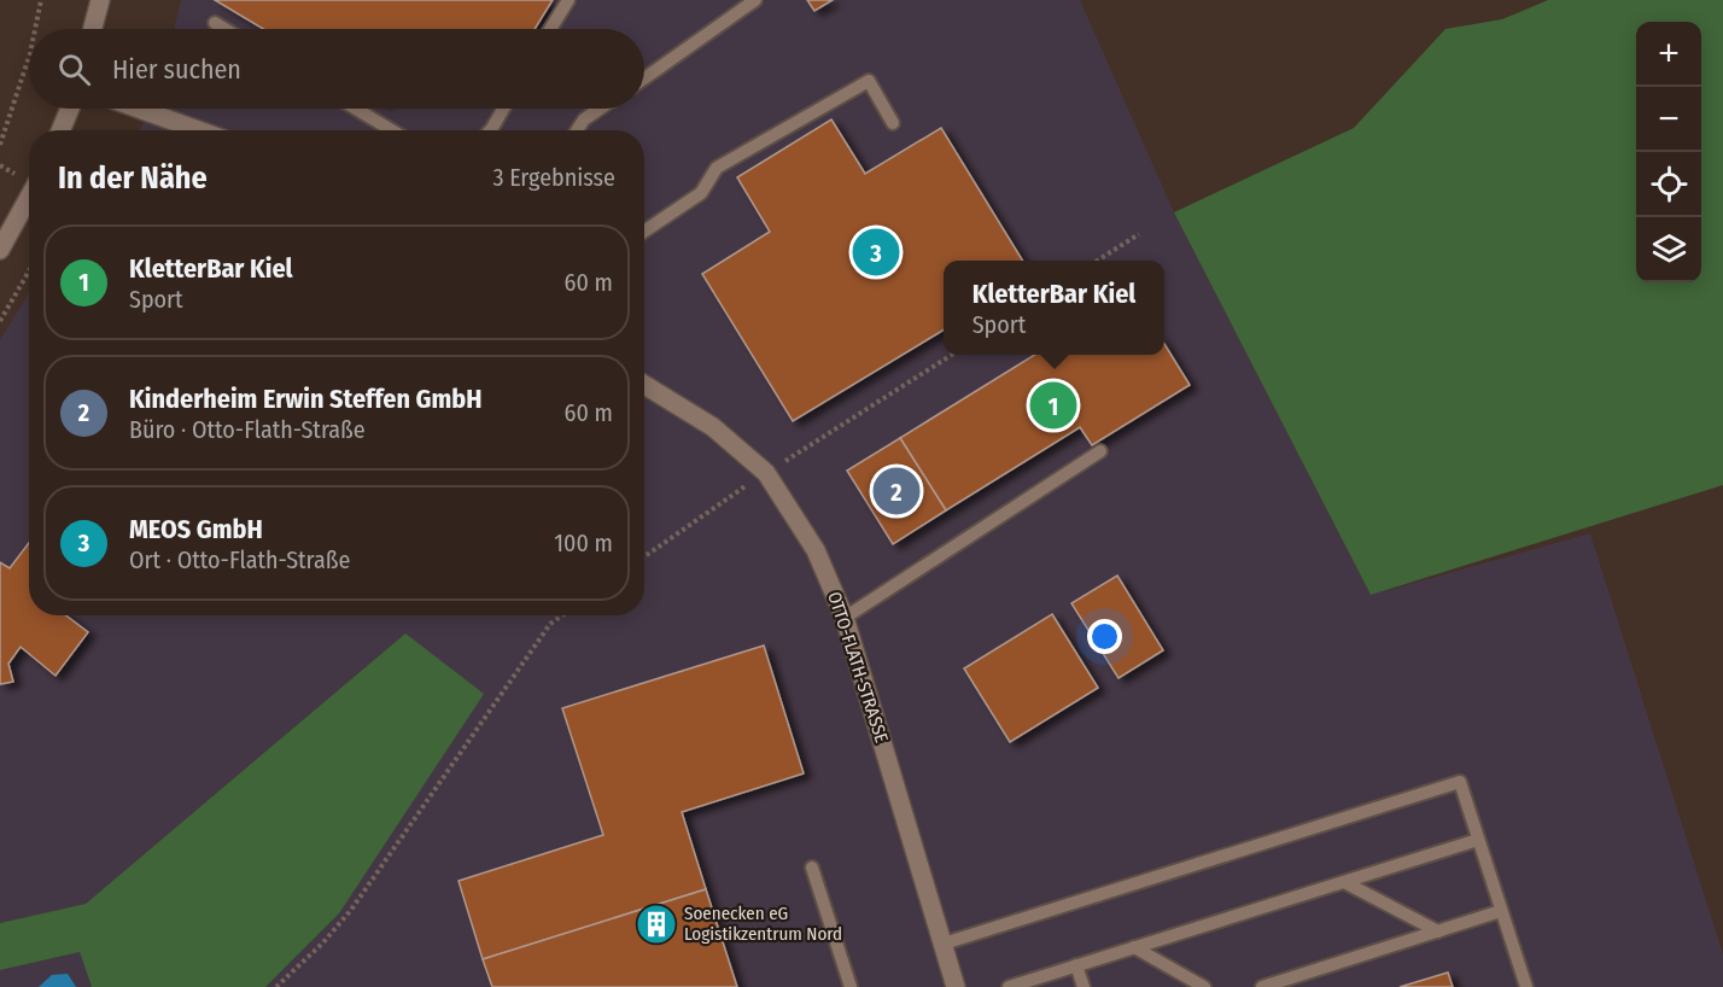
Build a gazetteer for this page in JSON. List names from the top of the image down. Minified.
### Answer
{"streets":{"street":["OTTO-FLATH-STRASSE"]},"places":{"building":["Soenecken eG Logistikzentrum Nord"]},"page":{"map_buttons":["+","−"],"search":"Hier suchen","heading":["In der Nähe","3 Ergebnisse"],"list":[{"mark":"1","name":"KletterBar Kiel","note":"Sport","value":"60 m"},{"mark":"2","name":"Kinderheim Erwin Steffen GmbH","note":"Büro · Otto-Flath-Straße","value":"60 m"},{"mark":"3","name":"MEOS GmbH","note":"Ort · Otto-Flath-Straße","value":"100 m"}],"pins":["3","1","2"],"popup":["KletterBar Kiel","Sport"]}}
